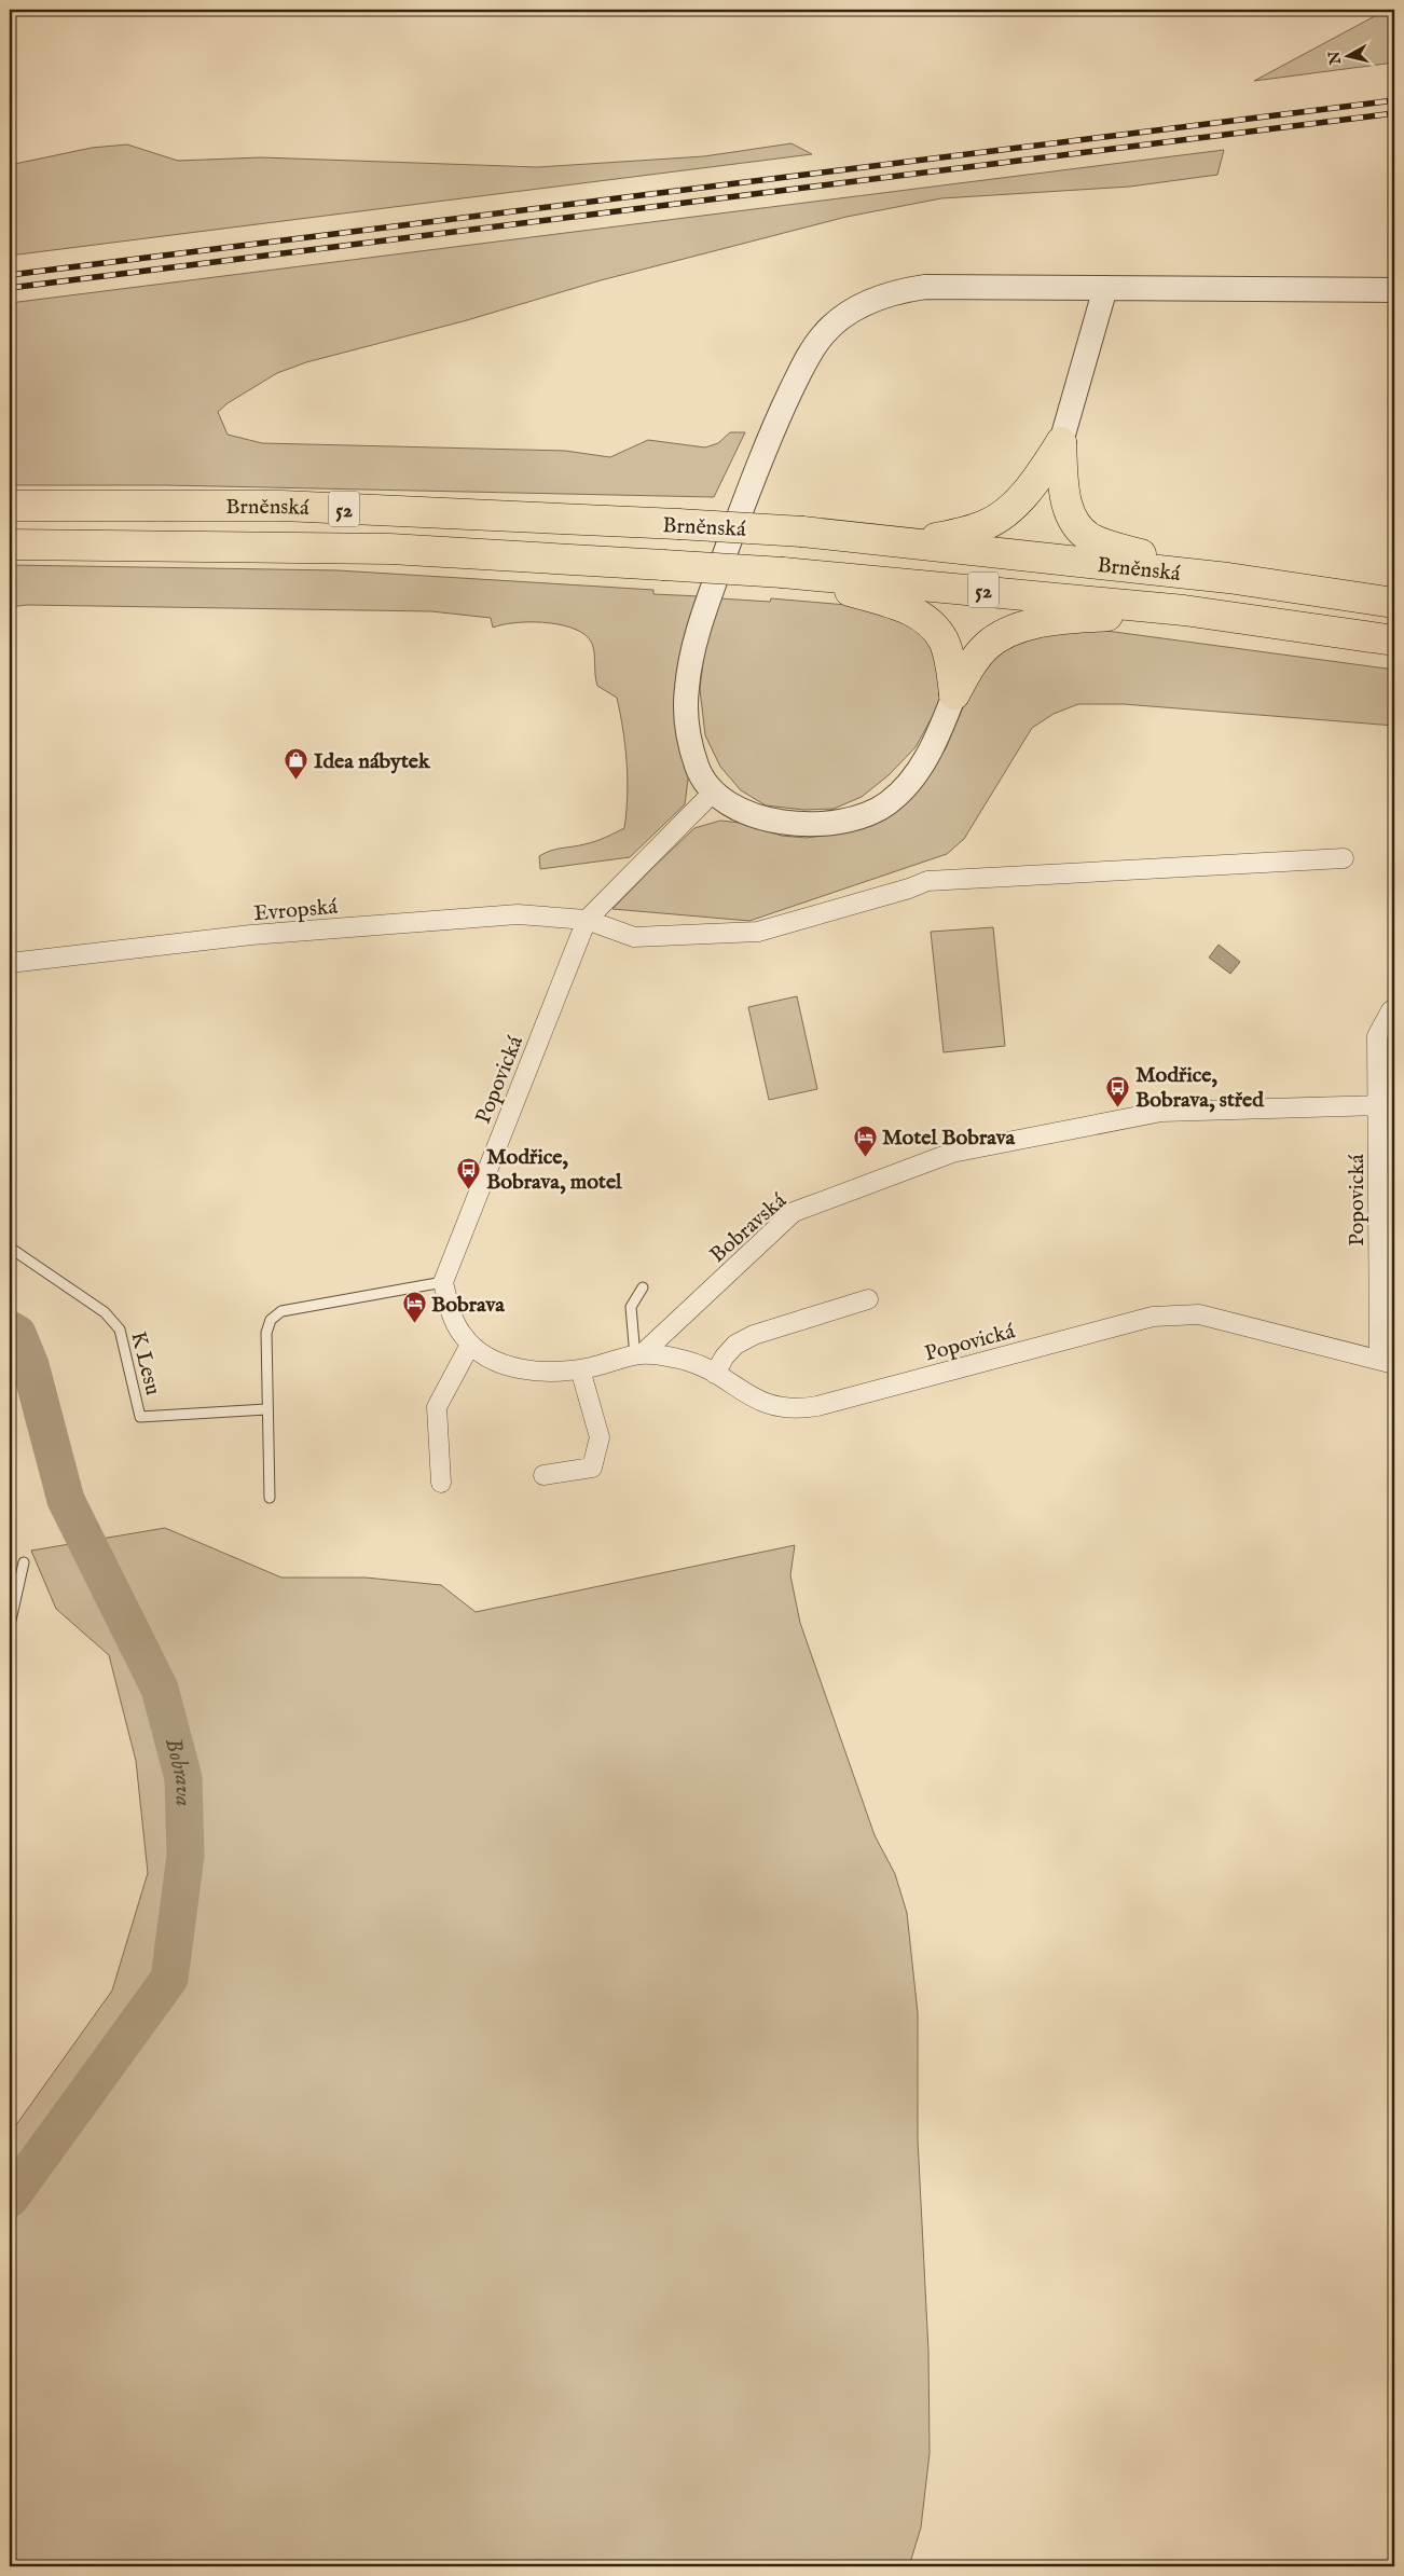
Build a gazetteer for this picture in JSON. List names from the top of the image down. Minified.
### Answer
{"streets":{"highway":["Brněnská","52"],"street":["Evropská","Popovická","Bobravská"],"lane":["K Lesu"]},"crossings":[["Evropská","Popovická"],["Popovická","Bobravská"]],"water":["Bobrava"],"places":{"shop":["Idea nábytek"],"bus stop":["Modřice, Bobrava, střed","Modřice, Bobrava, motel"],"hotel":["Motel Bobrava","Bobrava"]},"north":"left"}
